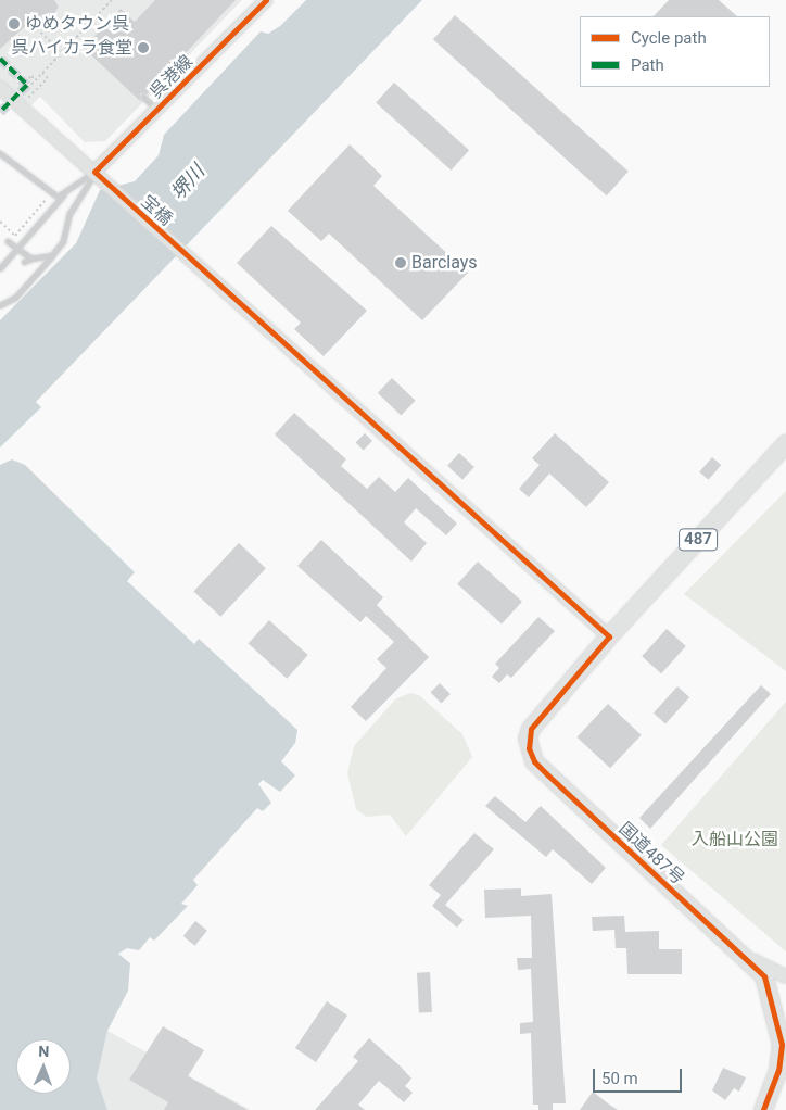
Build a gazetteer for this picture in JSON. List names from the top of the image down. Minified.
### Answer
{"streets":{"highway":["487","国道487号"],"street":["呉港線","宝橋"]},"crossings":[["呉港線","宝橋"],["宝橋","国道487号"]],"water":["堺川"],"parks":["入船山公園"],"places":["ゆめタウン呉","呉ハイカラ食堂","Barclays"],"legend":["Cycle path","Path"],"scale_bar":"50 m","north":"top"}
